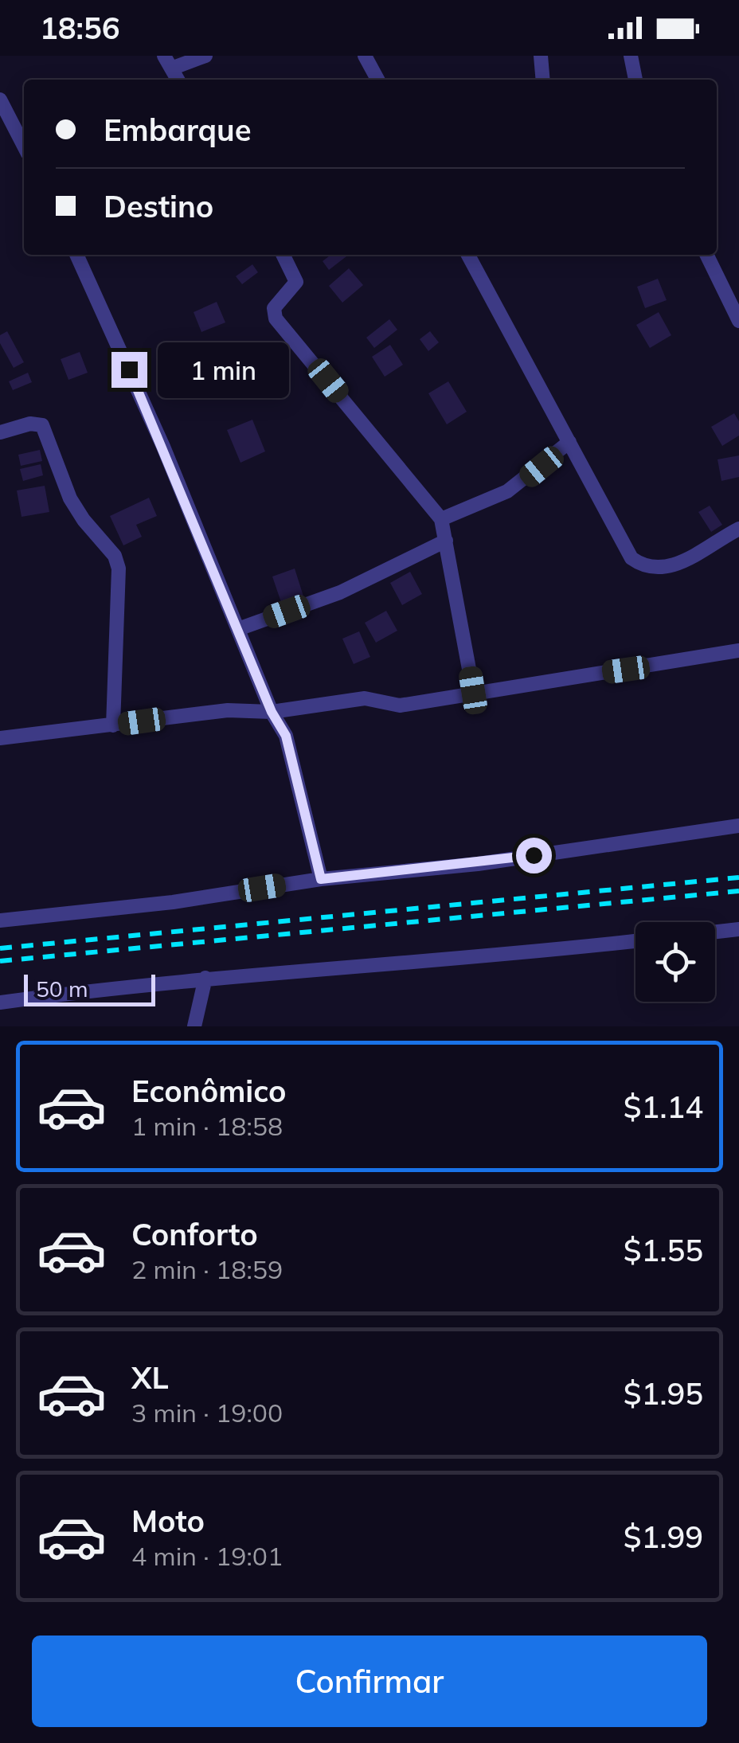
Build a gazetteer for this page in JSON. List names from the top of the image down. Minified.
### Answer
{"scale_bar":"50 m","page":{"status":"18:56","banner":["Embarque","Destino"],"bubble":"1 min","scale":"50 m","list":[{"name":"Econômico","note":"1 min · 18:58","value":"$1.14"},{"name":"Conforto","note":"2 min · 18:59","value":"$1.55"},{"name":"XL","note":"3 min · 19:00","value":"$1.95"},{"name":"Moto","note":"4 min · 19:01","value":"$1.99"}],"buttons":"Confirmar"}}
